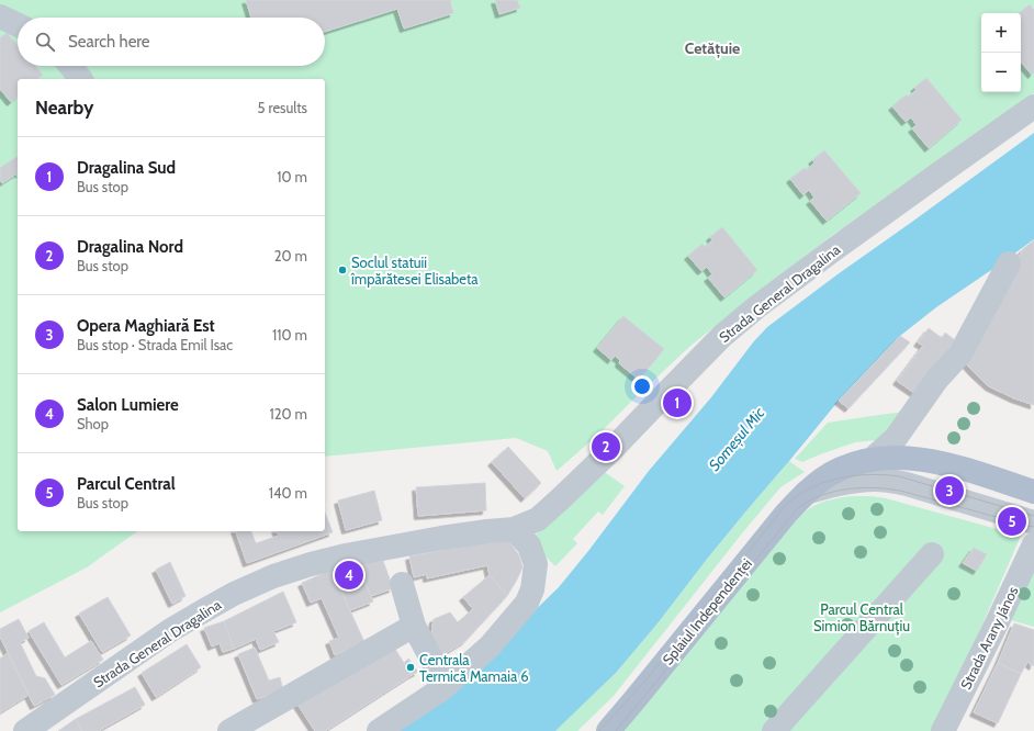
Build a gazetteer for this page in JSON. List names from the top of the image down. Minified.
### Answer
{"streets":{"main road":["Splaiul Independenței"],"street":["Strada General Dragalina","Strada Arany János"]},"districts":["Cetățuie"],"water":["Someșul Mic"],"parks":["Parcul Central Simion Bărnuțiu"],"places":["Soclul statuii împărătesei Elisabeta","Centrala Termică Mamaia 6"],"page":{"map_buttons":["+","−"],"search":"Search here","heading":["Nearby","5 results"],"list":[{"mark":"1","name":"Dragalina Sud","note":"Bus stop","value":"10 m"},{"mark":"2","name":"Dragalina Nord","note":"Bus stop","value":"20 m"},{"mark":"3","name":"Opera Maghiară Est","note":"Bus stop · Strada Emil Isac","value":"110 m"},{"mark":"4","name":"Salon Lumiere","note":"Shop","value":"120 m"},{"mark":"5","name":"Parcul Central","note":"Bus stop","value":"140 m"}],"pins":["1","2","3","5","4"]}}
